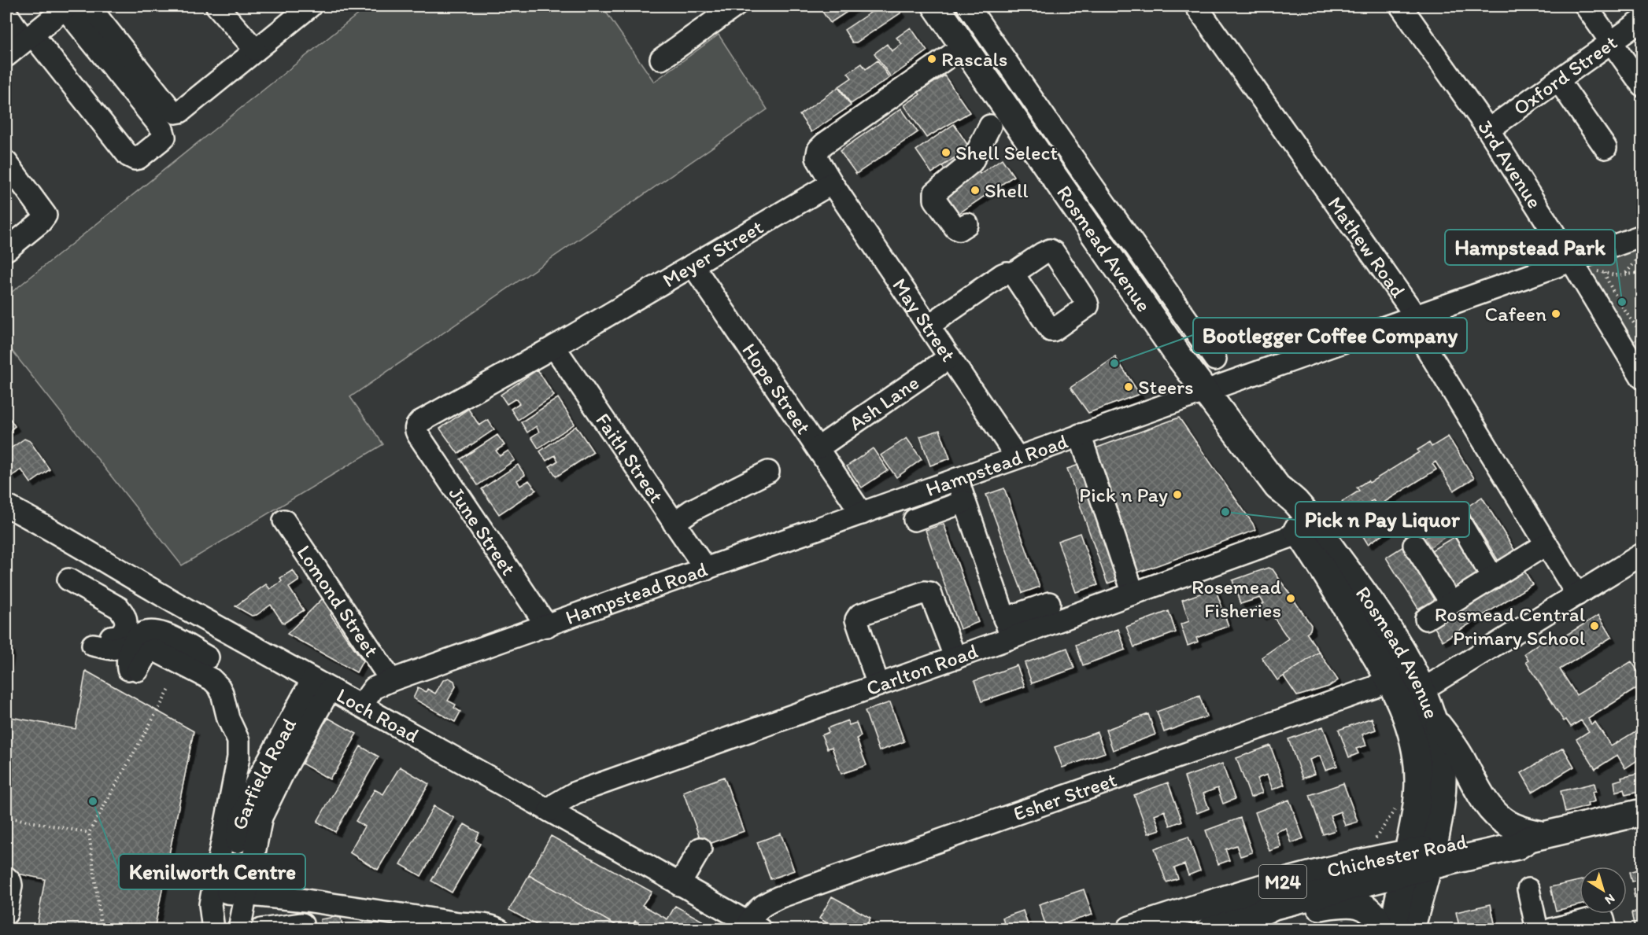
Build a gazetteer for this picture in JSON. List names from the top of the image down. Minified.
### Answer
{"streets":{"main road":["Rosmead Avenue","Chichester Road","M24"],"street":["Oxford Street","3rd Avenue","Mathew Road","Meyer Street","May Street","Hope Street","Ash Lane","Faith Street","Hampstead Road","June Street","Lomond Street","Carlton Road","Loch Road","Garfield Road","Esher Street"]},"crossings":[["Oxford Street","3rd Avenue"],["3rd Avenue","Hampstead Road"],["Mathew Road","Hampstead Road"],["Rosmead Avenue","Hampstead Road"],["Rosmead Avenue","Carlton Road"],["Rosmead Avenue","Esher Street"],["Rosmead Avenue","Chichester Road"],["Meyer Street","May Street"],["Meyer Street","Hope Street"],["Meyer Street","Faith Street"],["Meyer Street","June Street"],["May Street","Ash Lane"],["May Street","Hampstead Road"],["Hope Street","Ash Lane"],["Hope Street","Hampstead Road"],["Faith Street","Hampstead Road"],["Hampstead Road","June Street"],["Hampstead Road","Lomond Street"],["Hampstead Road","Loch Road"],["Carlton Road","Loch Road"],["Loch Road","Garfield Road"],["Loch Road","Esher Street"]],"places":["Rascals","Shell Select","Shell","Hampstead Park","Cafeen","Bootlegger Coffee Company","Steers","Pick n Pay","Pick n Pay Liquor","Rosemead Fisheries","Rosmead Central Primary School","Kenilworth Centre"],"north":"bottom right"}
